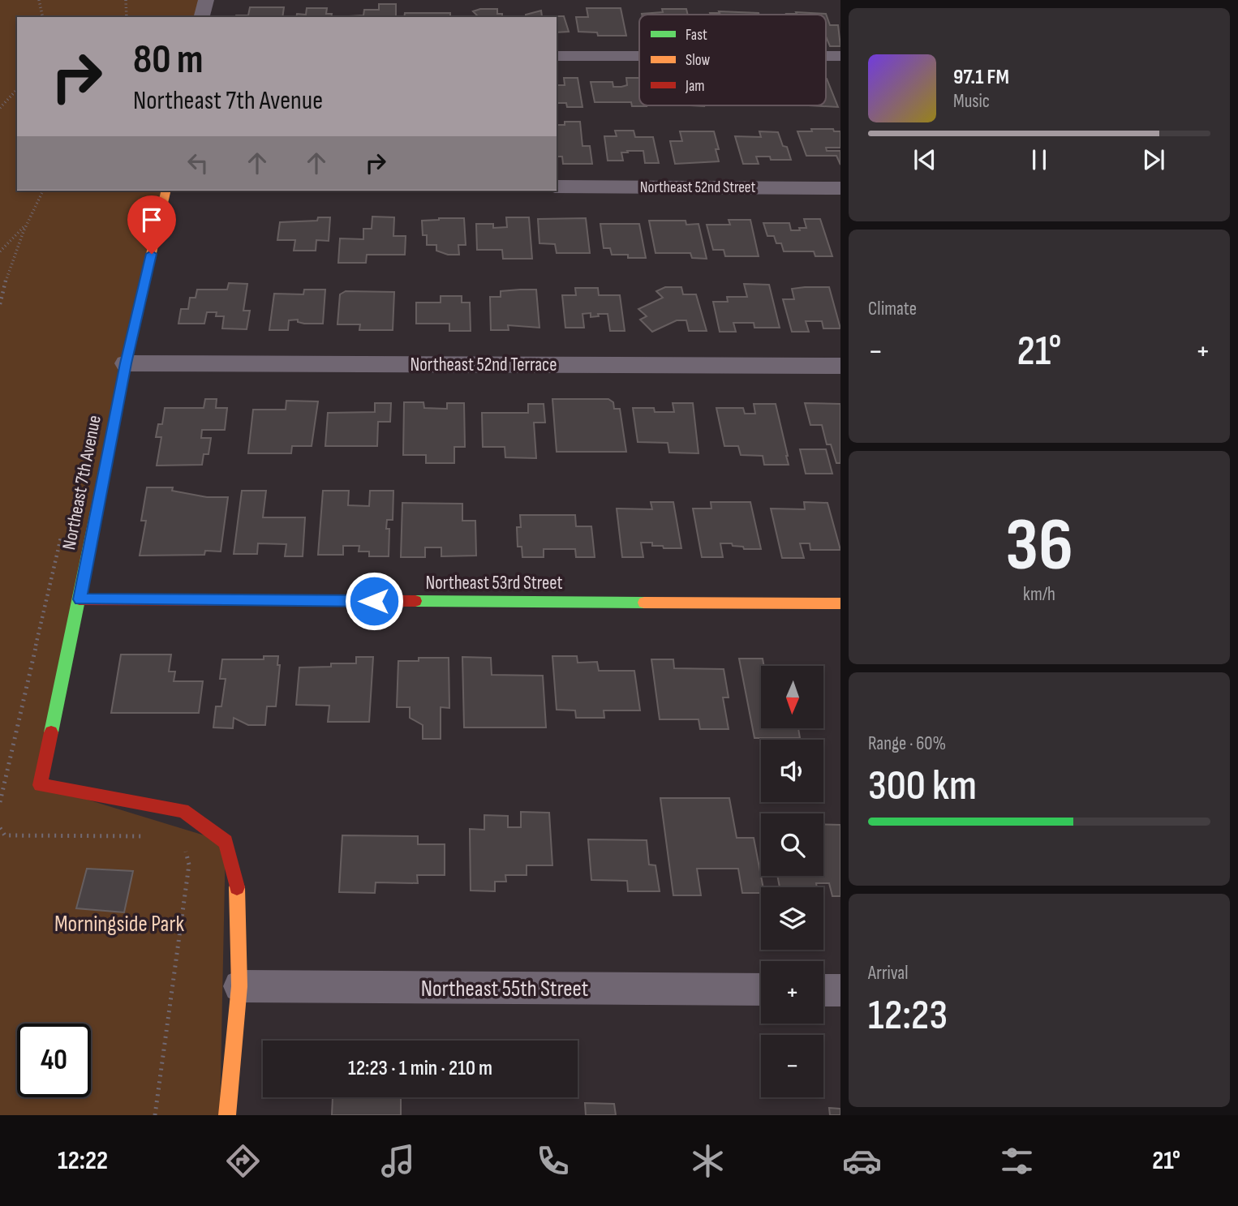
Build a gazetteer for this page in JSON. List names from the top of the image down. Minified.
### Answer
{"streets":{"street":["Northeast 52nd Street","Northeast 52nd Terrace","Northeast 7th Avenue","Northeast 53rd Street","Northeast 55th Street"]},"crossings":[["Northeast 52nd Terrace","Northeast 7th Avenue"],["Northeast 7th Avenue","Northeast 53rd Street"],["Northeast 7th Avenue","Northeast 55th Street"]],"parks":["Morningside Park"],"legend":["Fast","Slow","Jam"],"north":"bottom","page":{"turn":["80 m","Northeast 7th Avenue"],"song":["97.1 FM","Music"],"tile":["Climate",["36","km/h"],["Range · 60%","300 km"],["Arrival","12:23"]],"heat":["−","21°","+"],"map_buttons":["+","−"],"limit":"40","trip":"12:23 · 1 min · 210 m","tabs":["12:22","21°"]}}
